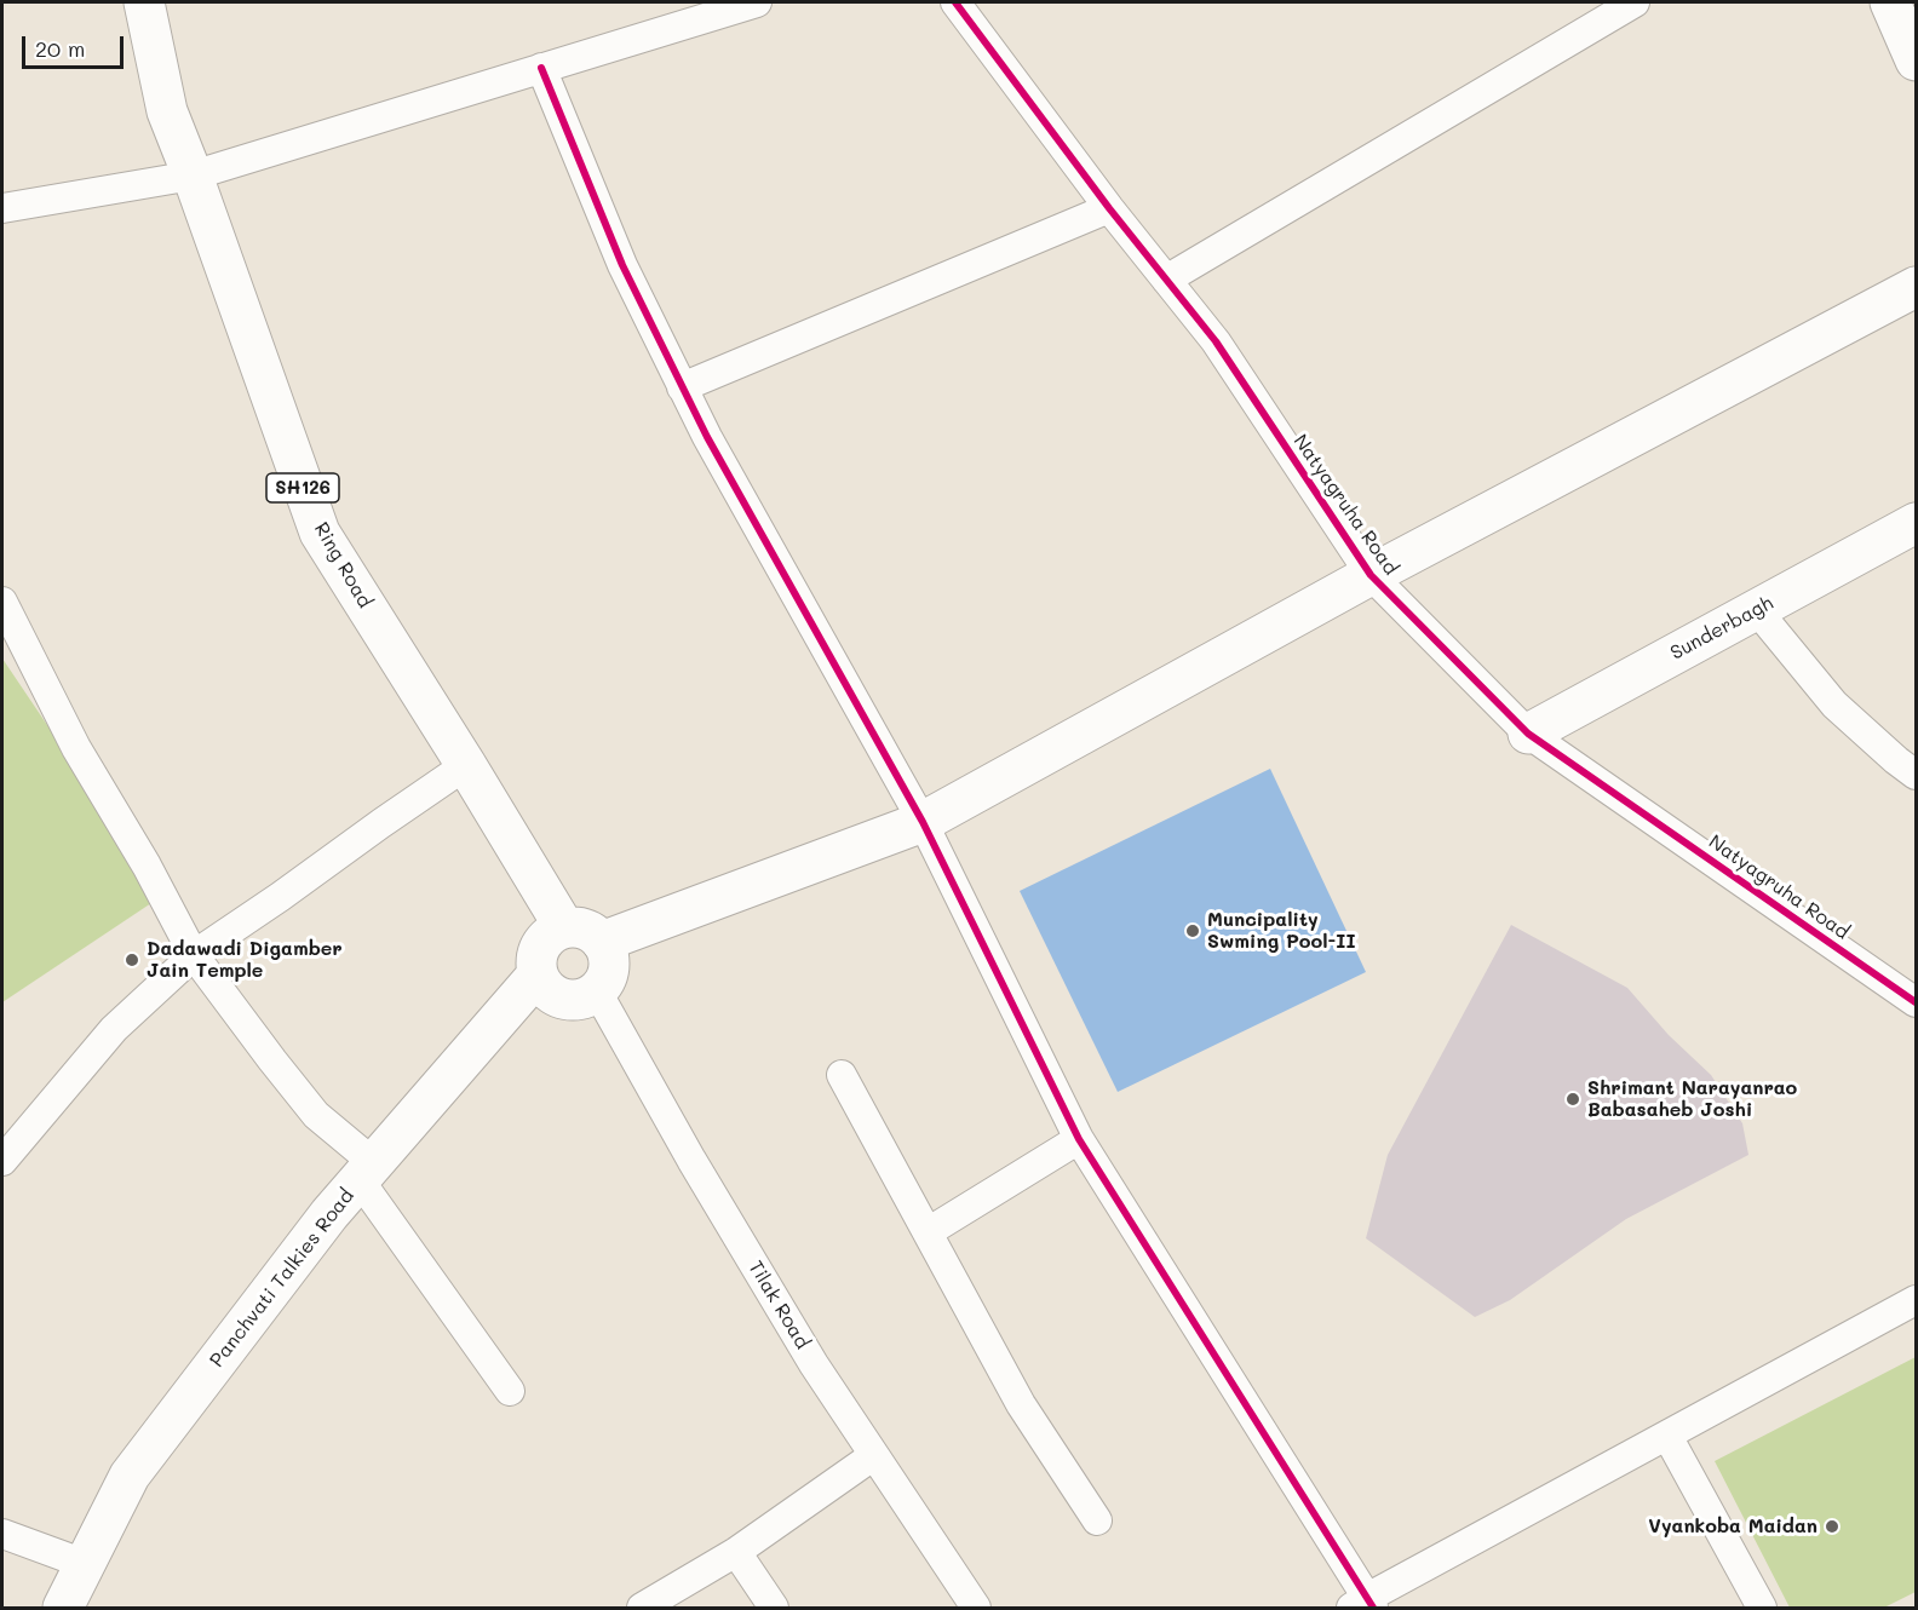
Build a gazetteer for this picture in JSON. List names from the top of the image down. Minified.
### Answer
{"streets":{"main road":["SH126","Ring Road","Sunderbagh","Panchvati Talkies Road"],"street":["Natyagruha Road","Tilak Road"]},"crossings":[["Natyagruha Road","Sunderbagh"],["Ring Road","Panchvati Talkies Road"],["Ring Road","Tilak Road"],["Panchvati Talkies Road","Tilak Road"]],"places":["Muncipality Swming Pool-II","Dadawadi Digamber Jain Temple","Shrimant Narayanrao Babasaheb Joshi","Vyankoba Maidan"],"scale_bar":"20 m"}
